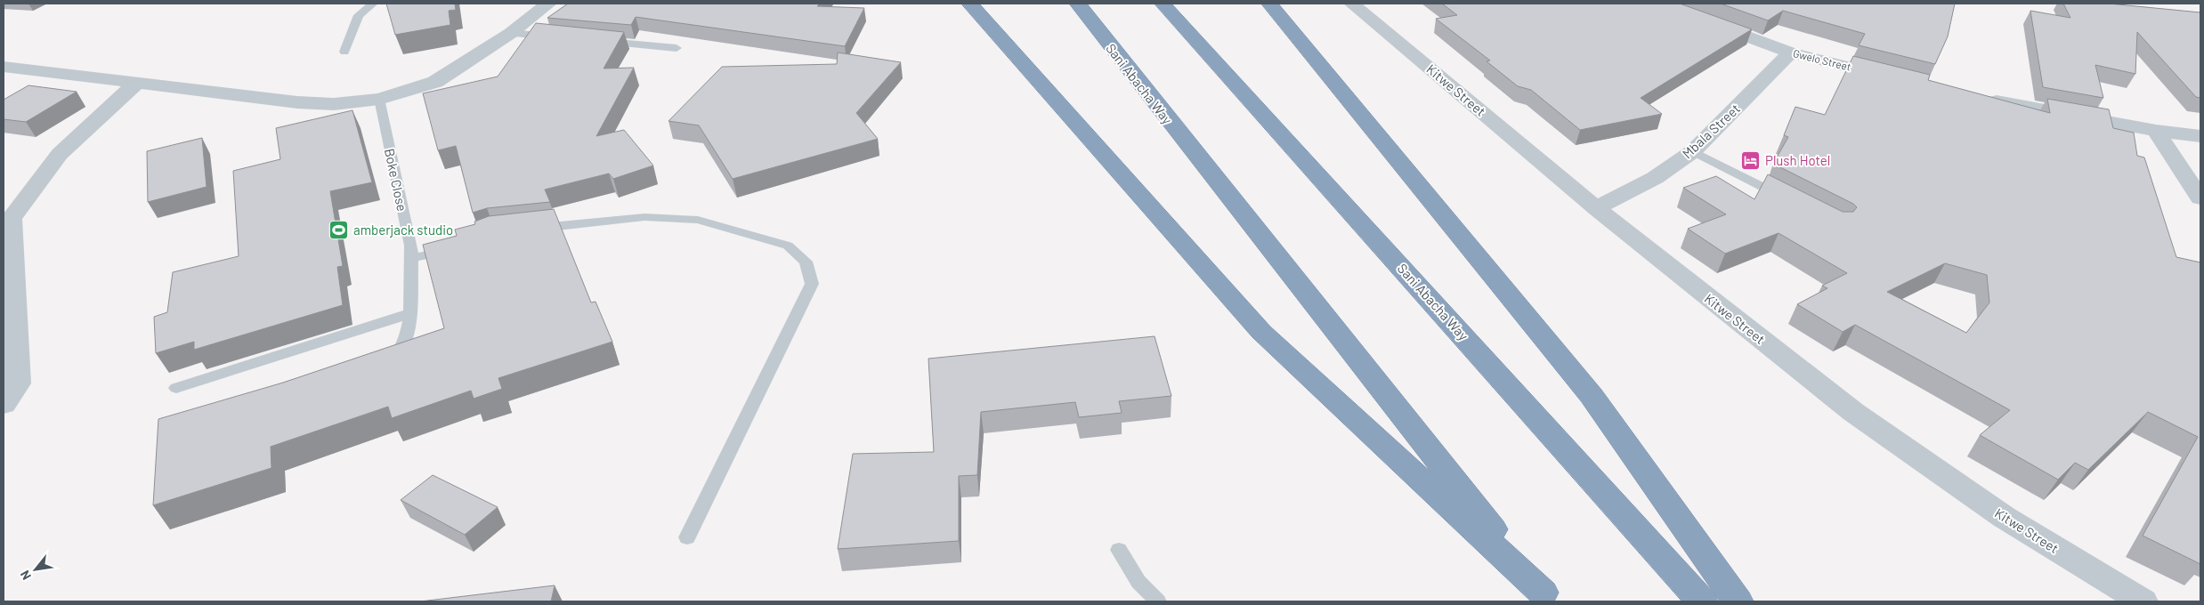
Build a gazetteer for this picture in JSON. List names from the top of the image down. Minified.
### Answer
{"streets":{"highway":["Sani Abacha Way"],"street":["Gwelo Street","Kitwe Street","Mbala Street"],"lane":["Boke Close"]},"crossings":[["Gwelo Street","Mbala Street"],["Kitwe Street","Mbala Street"]],"places":{"hotel":["Plush Hotel"],"sports":["amberjack studio"]},"north":"bottom left"}
